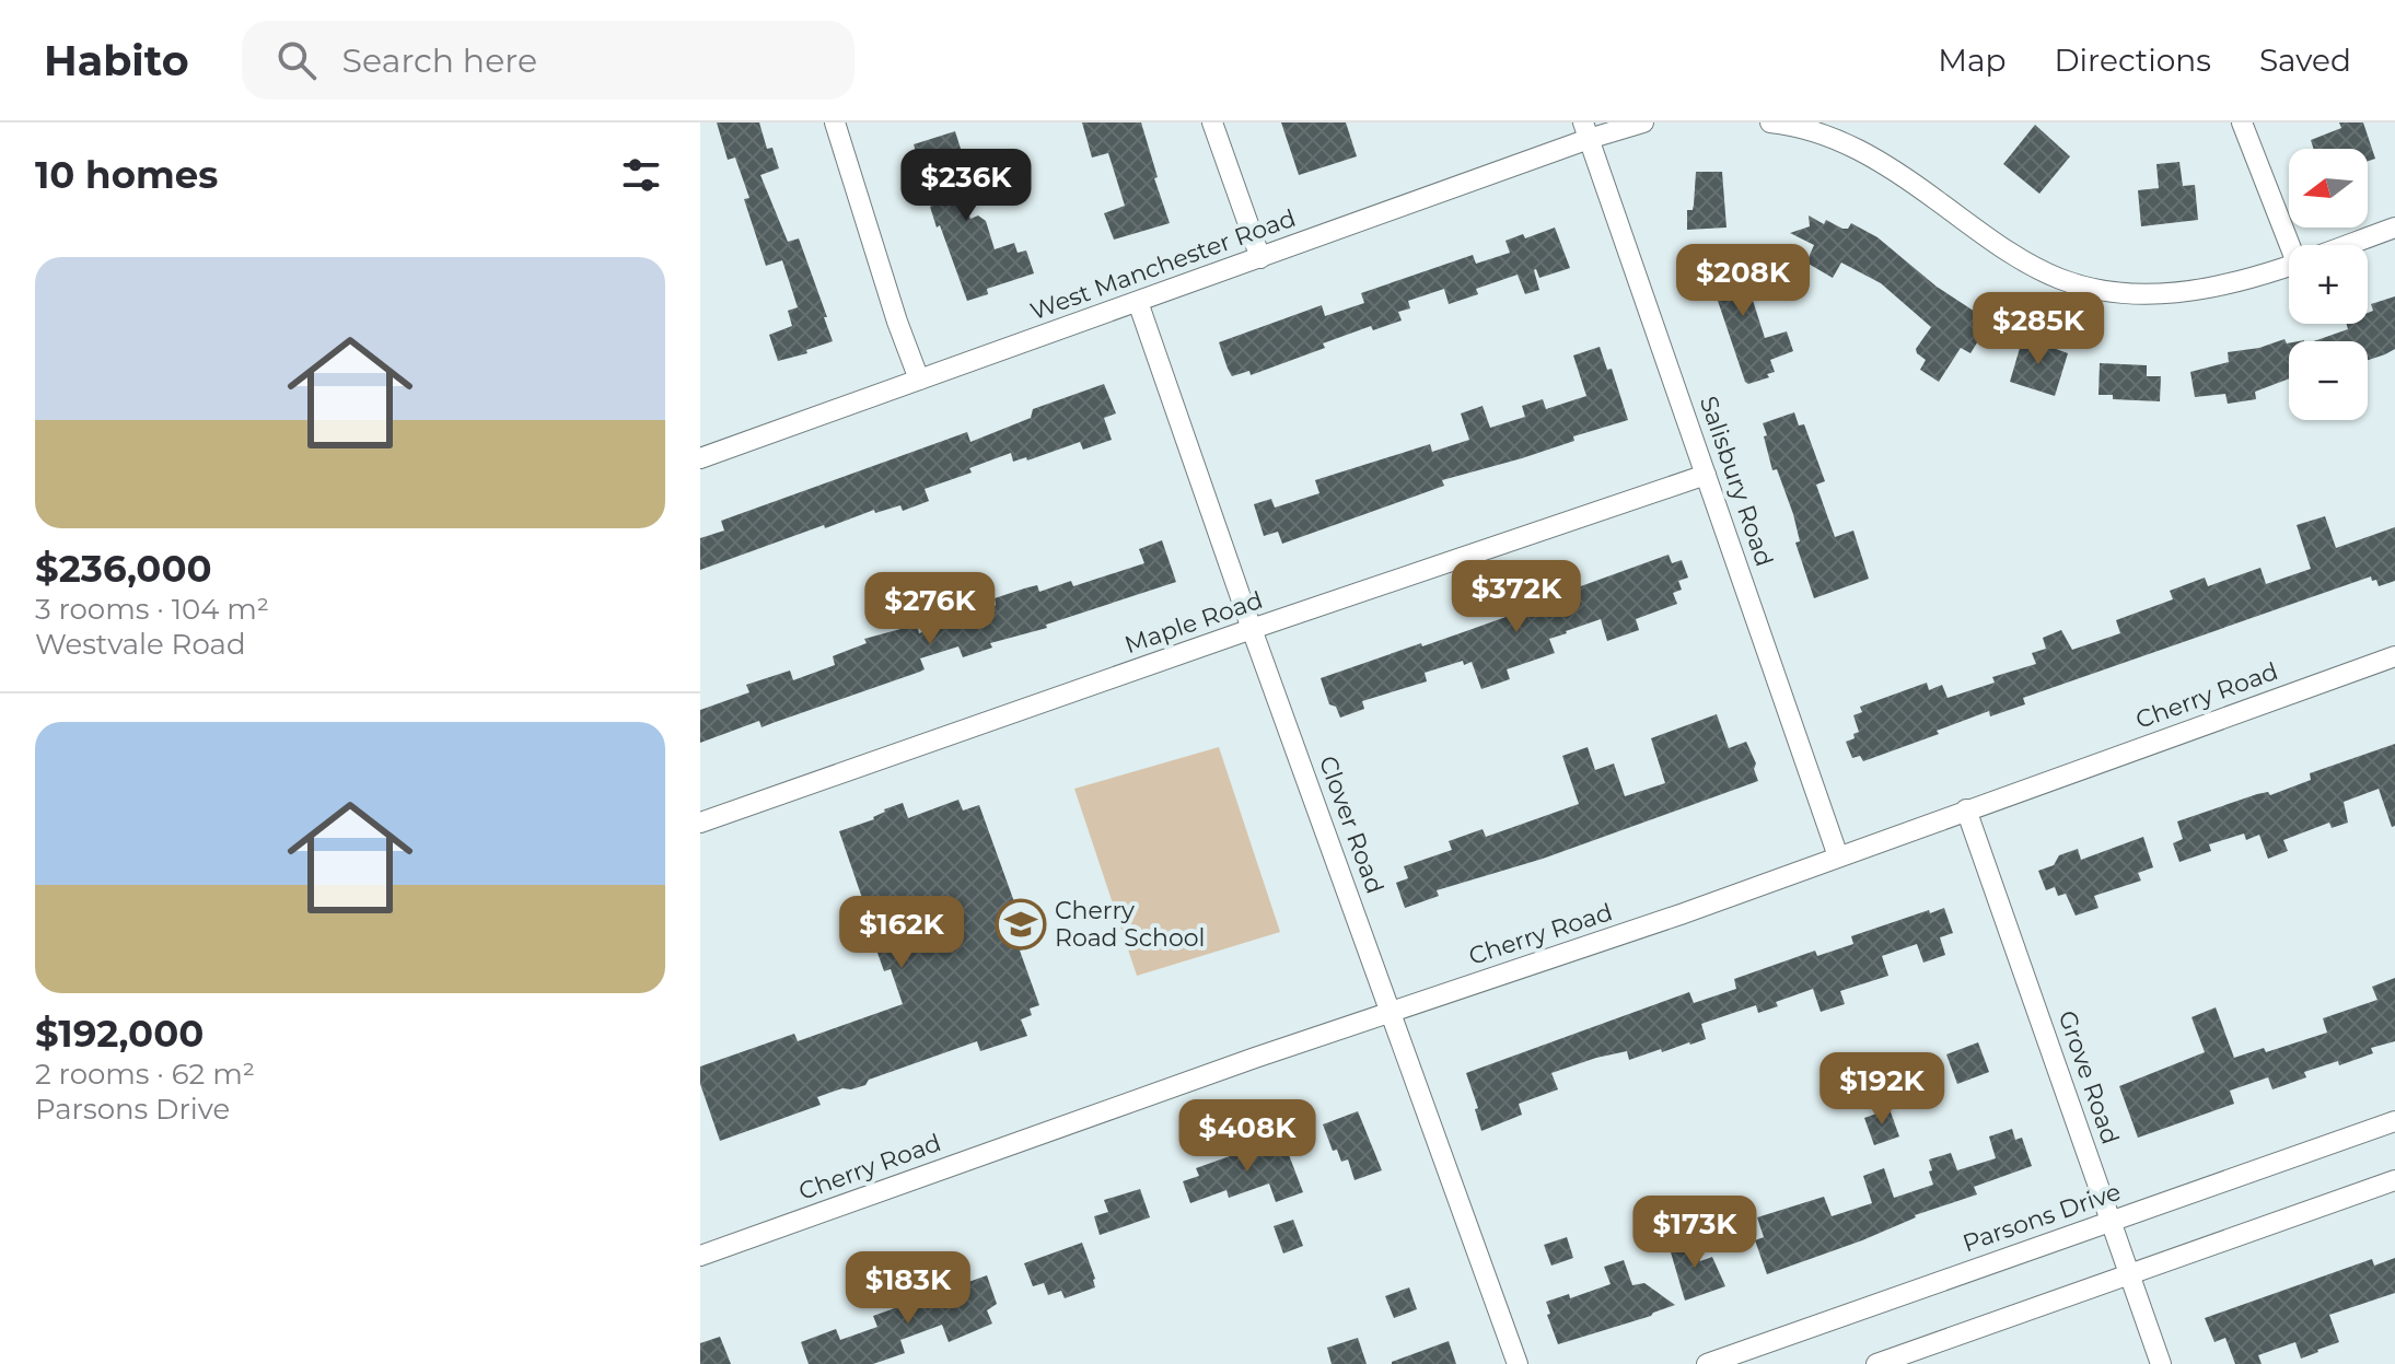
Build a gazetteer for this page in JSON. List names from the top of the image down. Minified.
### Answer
{"streets":{"street":["West Manchester Road","Salisbury Road","Maple Road","Cherry Road","Clover Road","Grove Road","Parsons Drive"]},"crossings":[["West Manchester Road","Salisbury Road"],["West Manchester Road","Clover Road"],["Salisbury Road","Maple Road"],["Salisbury Road","Cherry Road"],["Maple Road","Clover Road"],["Cherry Road","Clover Road"],["Cherry Road","Grove Road"],["Grove Road","Parsons Drive"]],"places":{"school or university":["Cherry Road School"]},"north":"left","page":{"header":"Habito","search":"Search here","nav":["Map","Directions","Saved"],"heading":"10 homes","map_buttons":["+","−"],"price":["$236K","$208K","$285K","$372K","$276K","$162K","$192K","$408K","$173K","$183K"],"list":[{"name":"$236,000","note":"3 rooms · 104 m² · Westvale Road"},{"name":"$192,000","note":"2 rooms · 62 m² · Parsons Drive"}]}}
